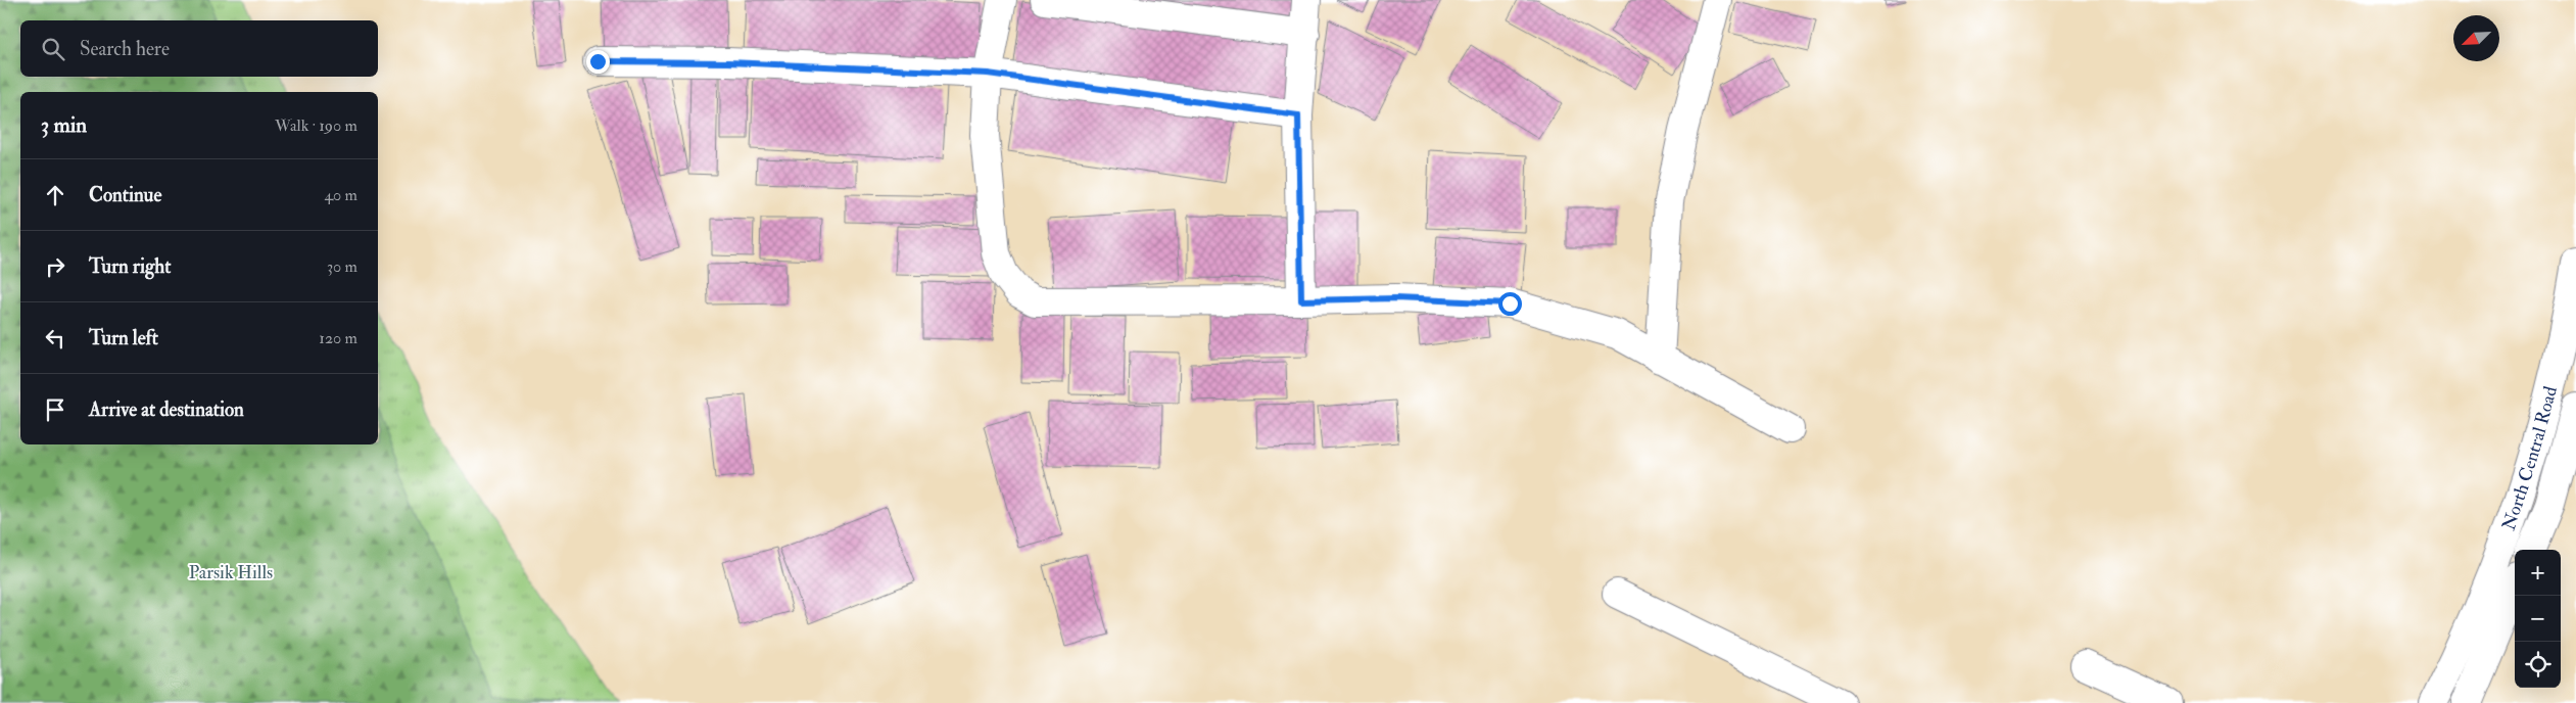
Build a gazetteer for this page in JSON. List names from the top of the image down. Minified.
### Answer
{"streets":{"street":["North Central Road"]},"parks":["Parsik Hills"],"north":"bottom left","page":{"search":"Search here","heading":["3 min","Walk · 190 m"],"list":[["Continue","40 m"],["Turn right","30 m"],["Turn left","120 m"],"Arrive at destination"],"map_buttons":["+","−"]}}
